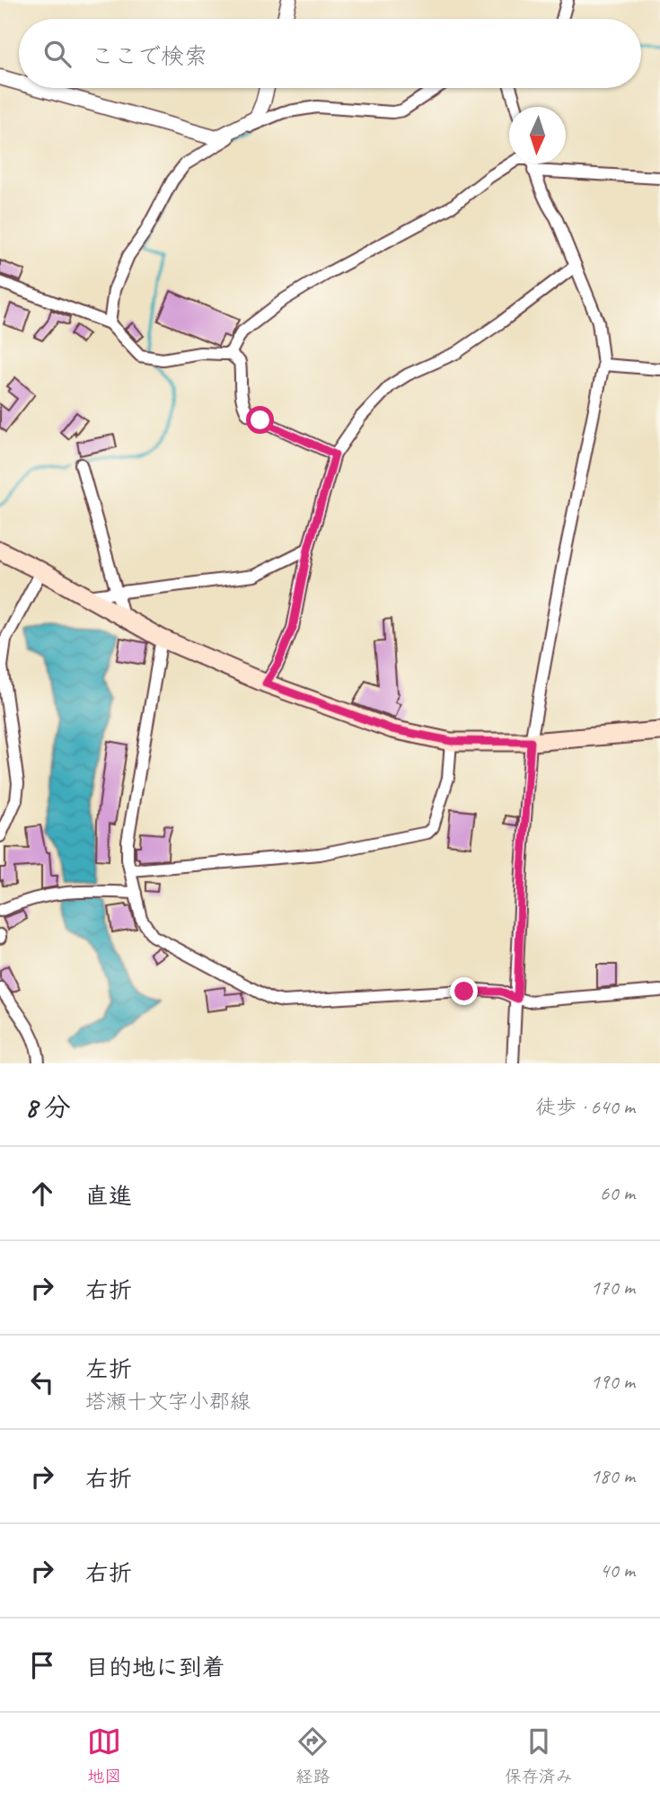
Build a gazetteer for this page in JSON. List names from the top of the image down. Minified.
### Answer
{"north":"bottom","page":{"search":"ここで検索","heading":["8 分","徒歩 · 640 m"],"list":[["直進","60 m"],["右折","170 m"],["左折","塔瀬十文字小郡線","190 m"],["右折","180 m"],["右折","40 m"],"目的地に到着"],"nav":["地図","経路","保存済み"]}}
